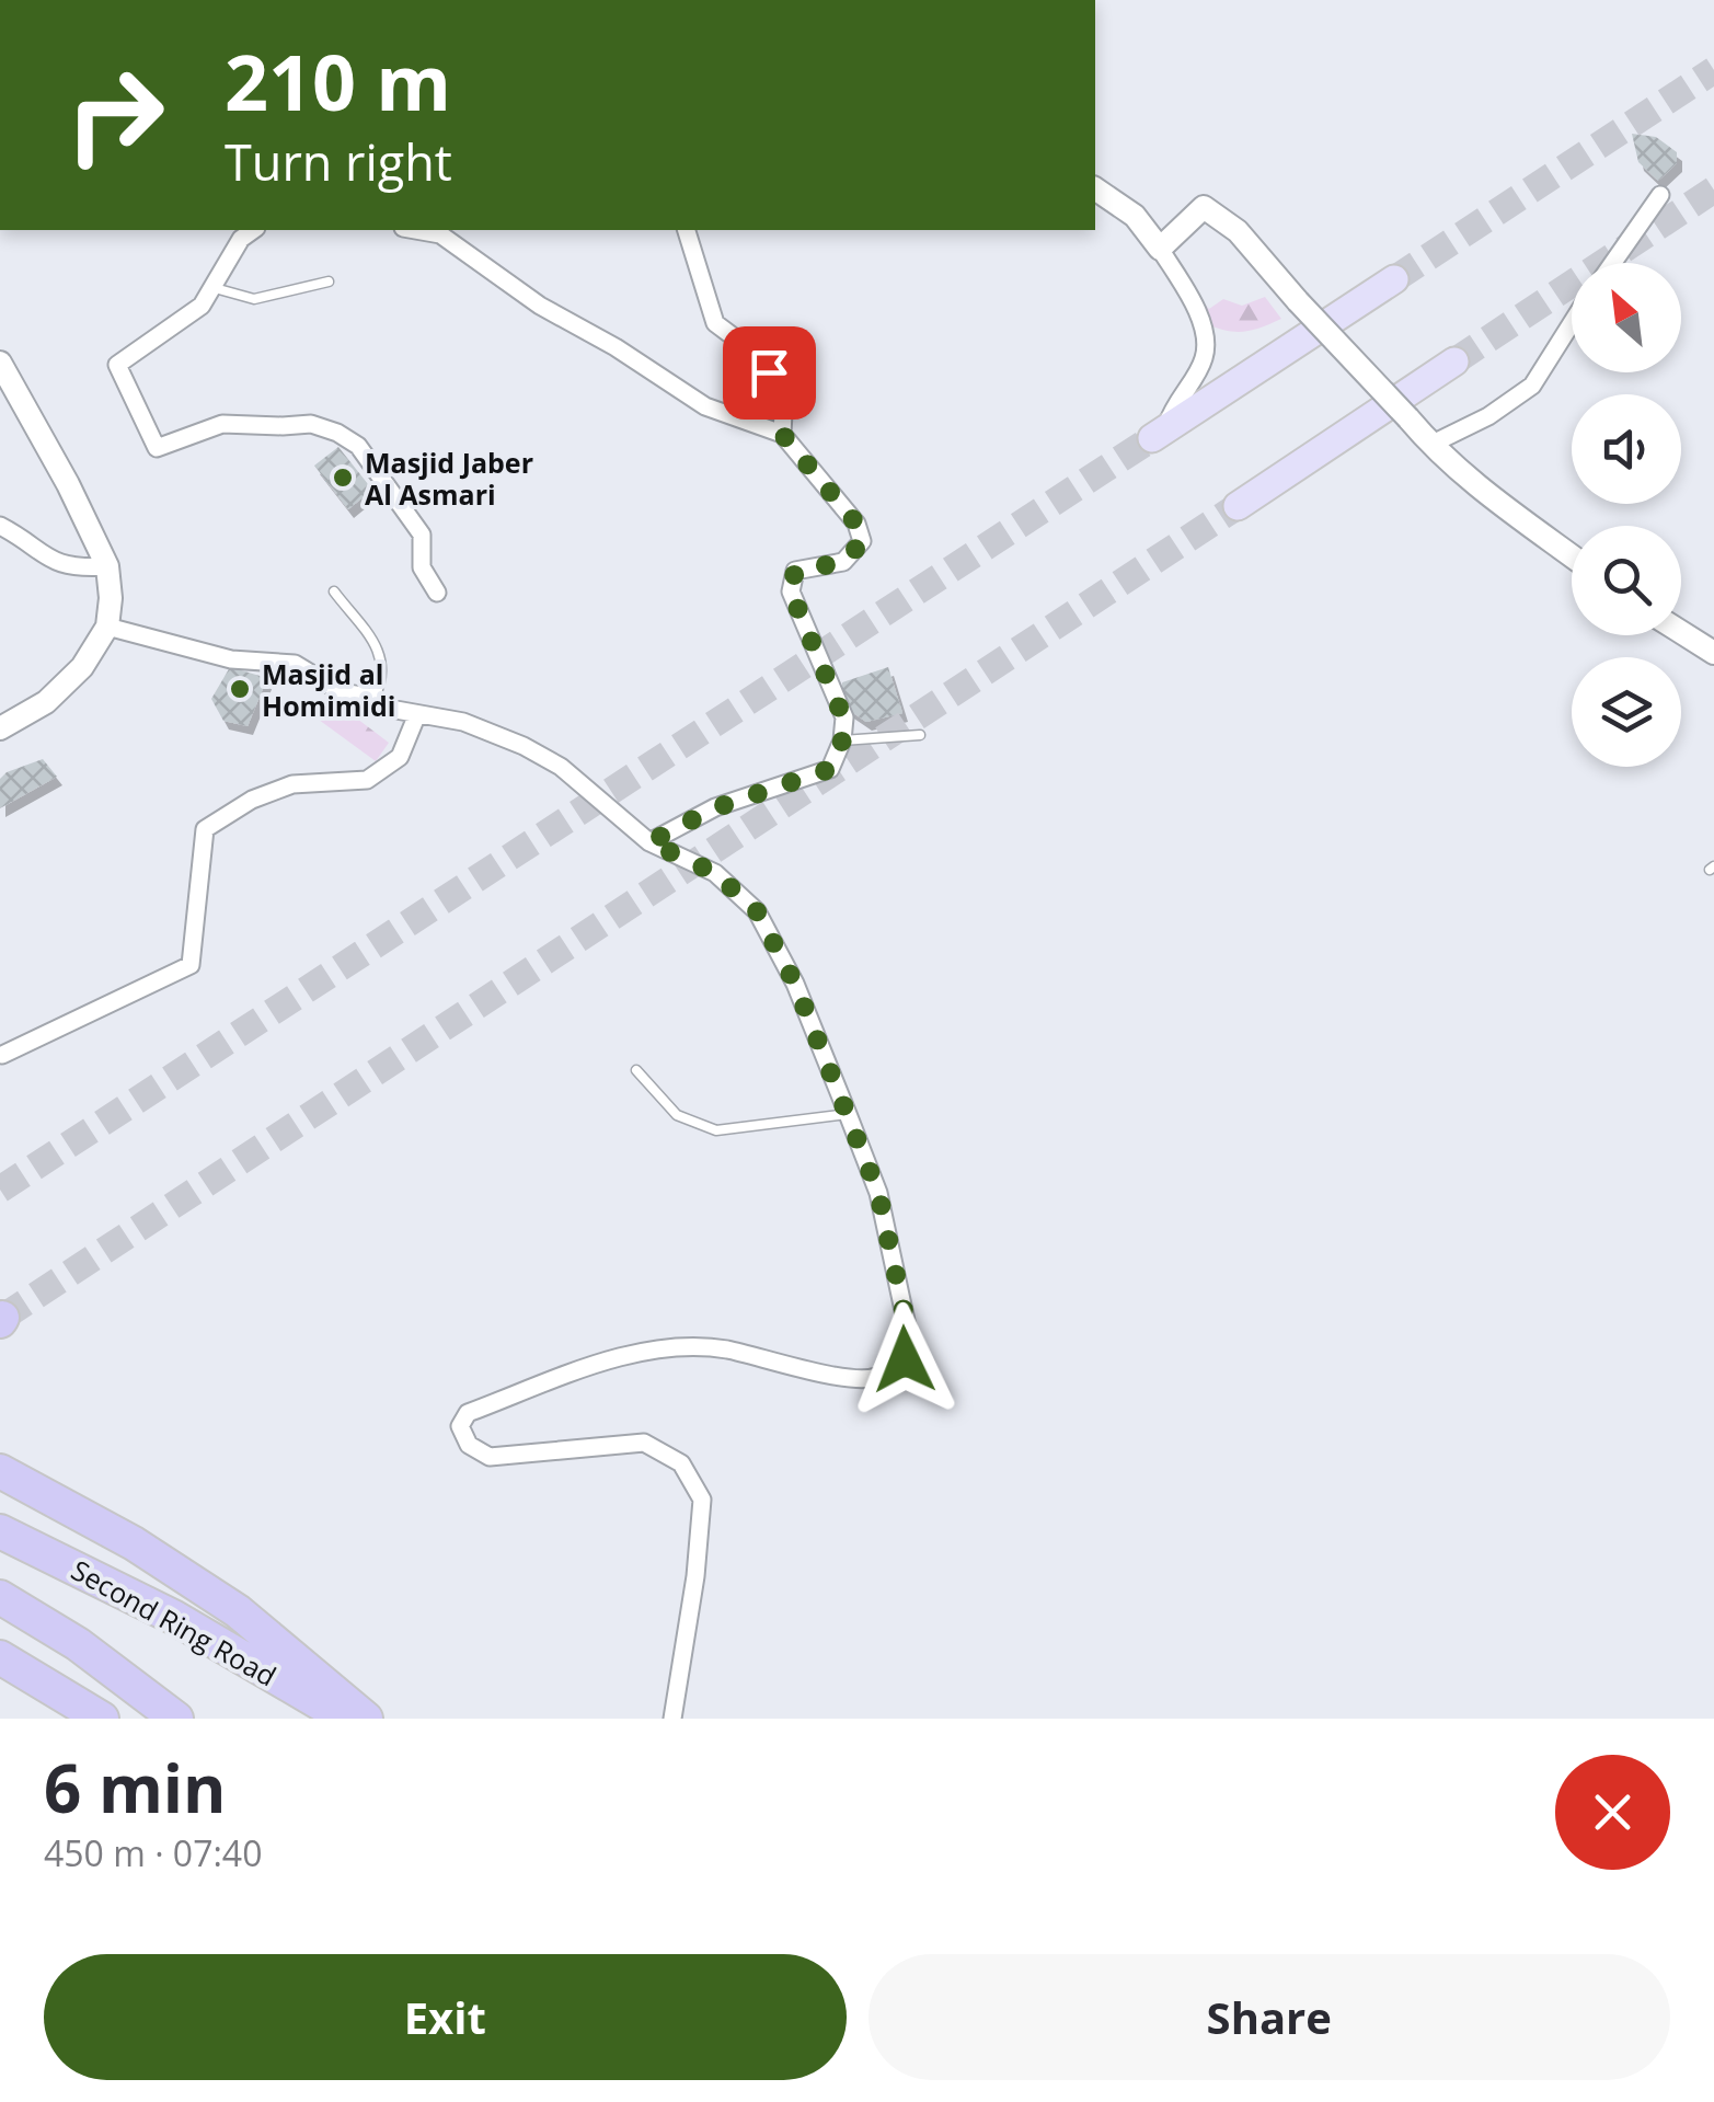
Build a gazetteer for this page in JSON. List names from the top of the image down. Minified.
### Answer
{"streets":{"highway":["Second Ring Road"]},"places":["Masjid Jaber Al Asmari","Masjid al Homimidi"],"north":"top left","page":{"turn":["210 m","Turn right"],"heading":["6 min","450 m · 07:40"],"buttons":["Exit","Share"]}}
